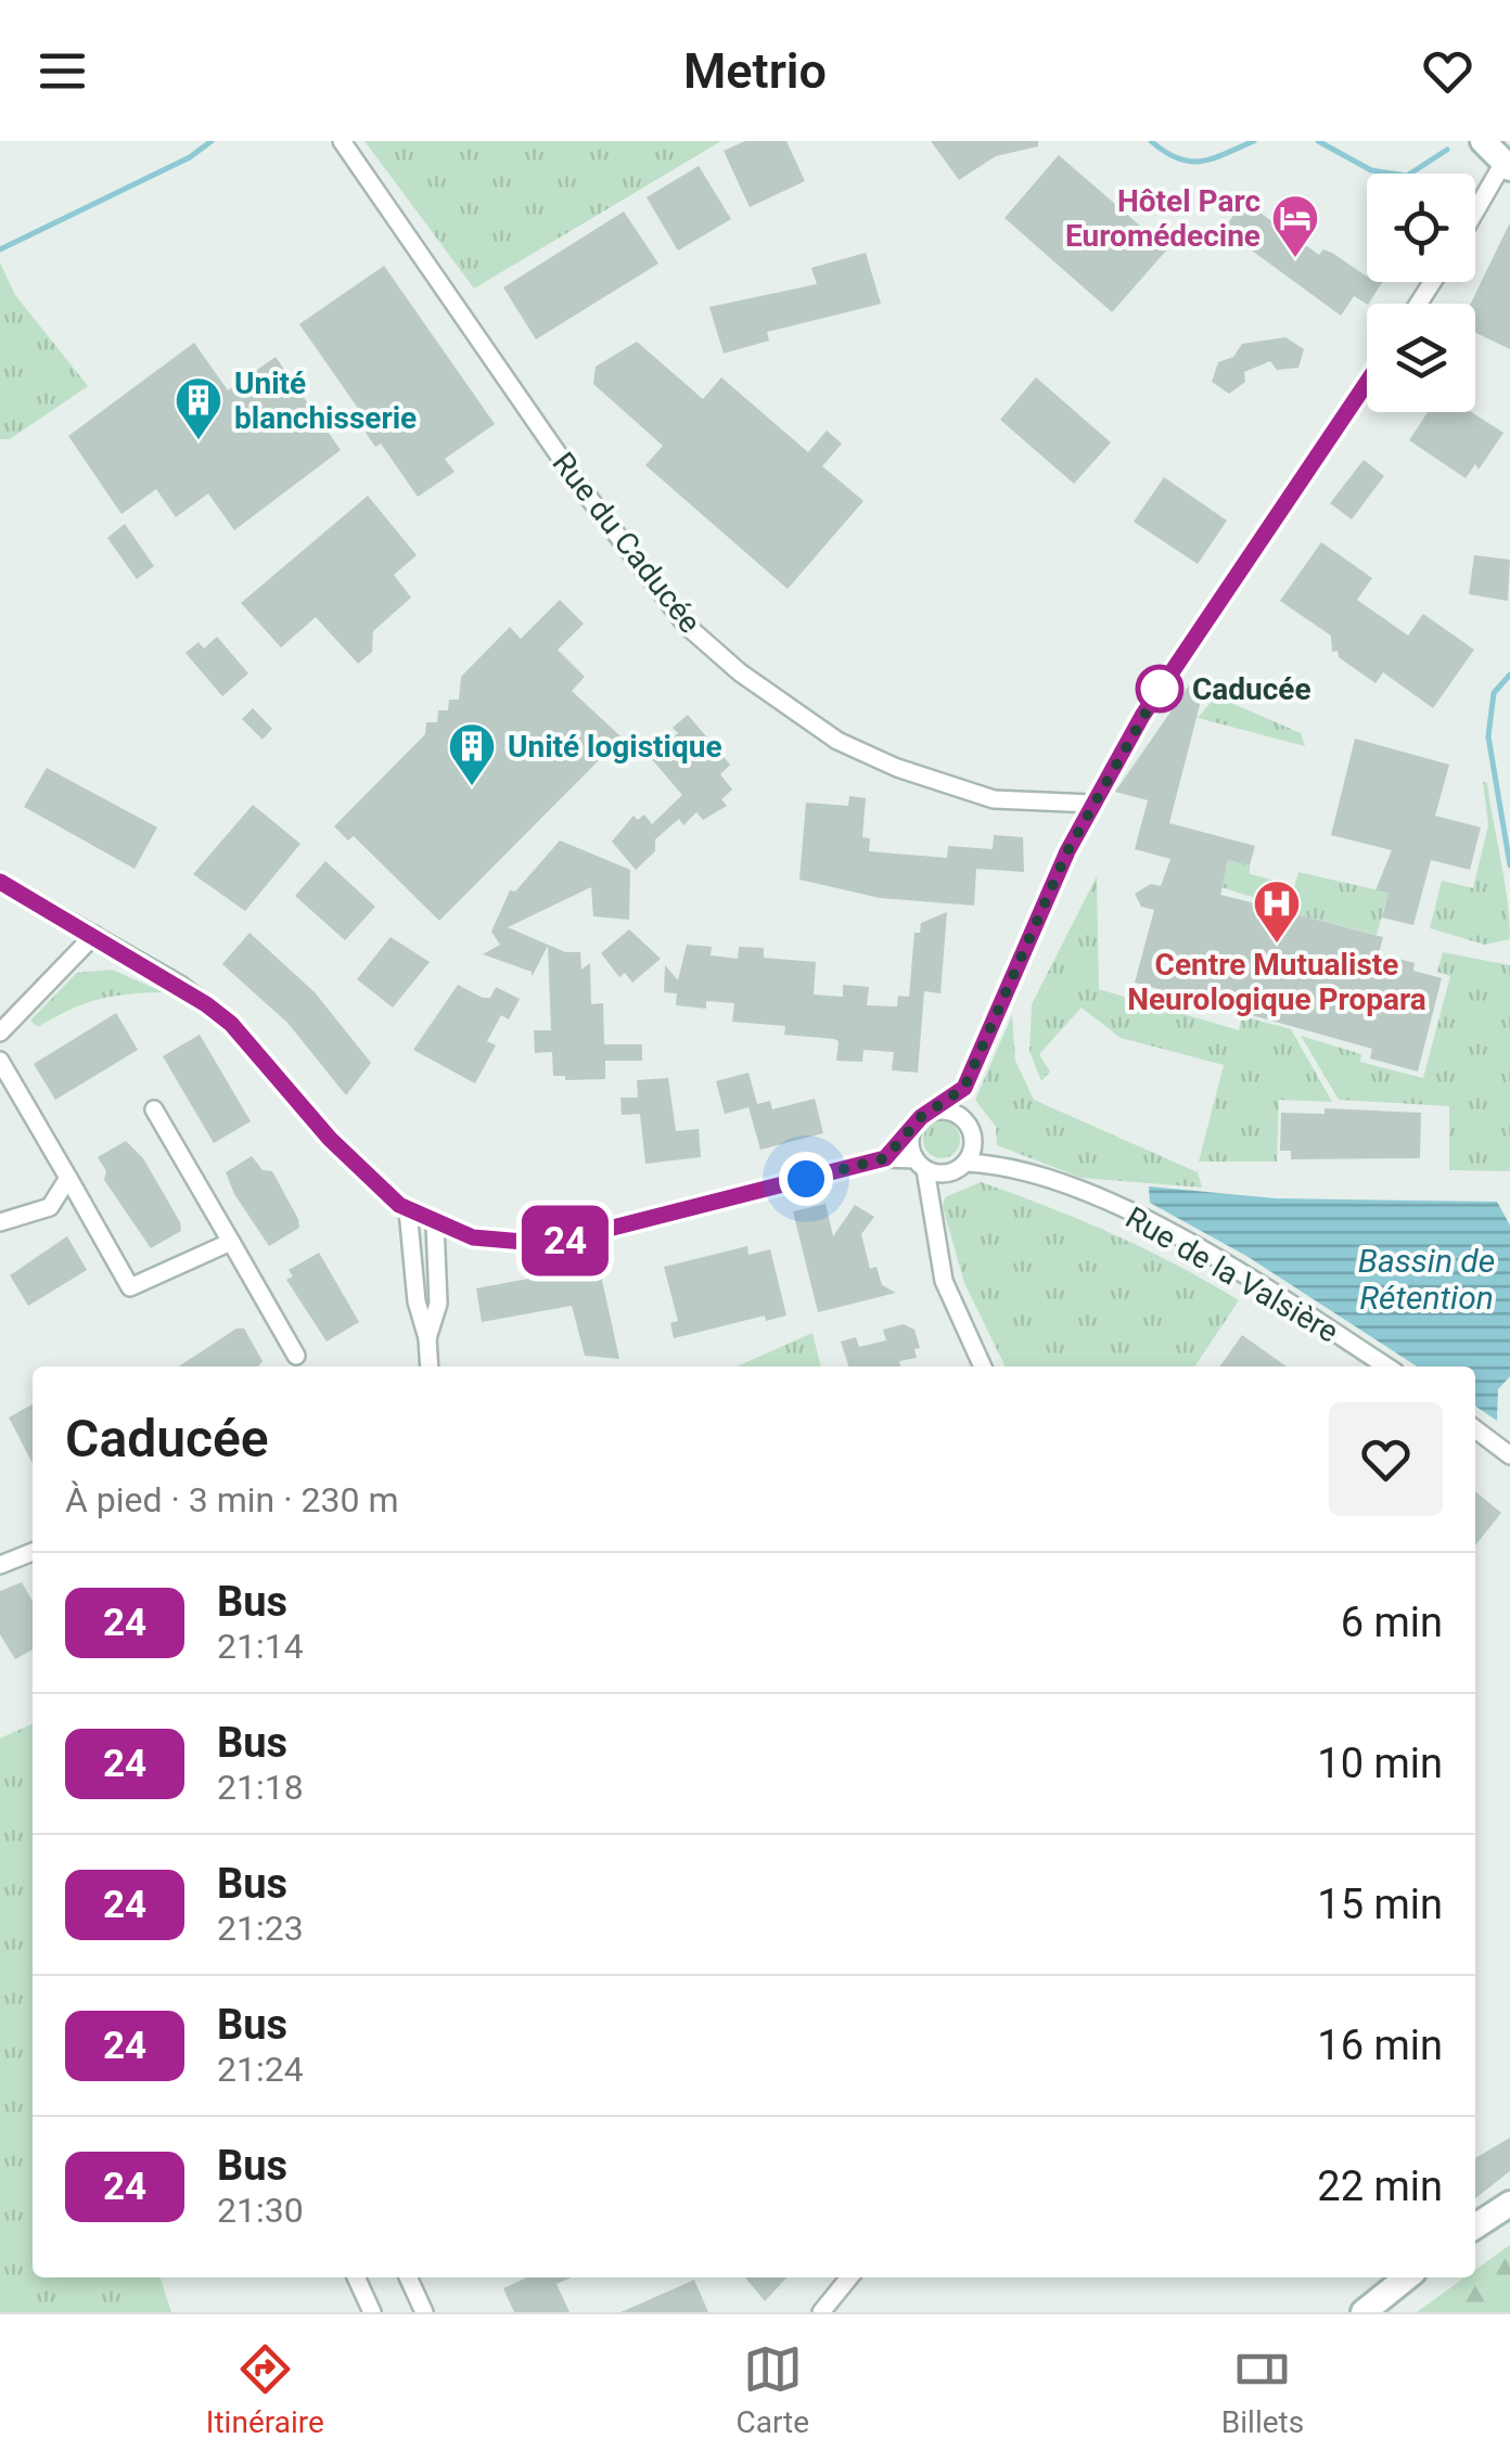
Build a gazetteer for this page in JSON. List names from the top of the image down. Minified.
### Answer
{"streets":{"street":["Rue du Caducée","Rue de la Valsière"]},"water":["Bassin de Rétention"],"places":{"hotel":["Hôtel Parc Euromédecine"],"building":["Unité blanchisserie","Unité logistique"],"other":["Caducée"],"hospital":["Centre Mutualiste Neurologique Propara"]},"lines":["bus line 24"],"page":{"header":"Metrio","on_map":"24","heading":["Caducée","À pied · 3 min · 230 m"],"list":[{"mark":"24","name":"Bus","note":"21:14","value":"6 min"},{"mark":"24","name":"Bus","note":"21:18","value":"10 min"},{"mark":"24","name":"Bus","note":"21:23","value":"15 min"},{"mark":"24","name":"Bus","note":"21:24","value":"16 min"},{"mark":"24","name":"Bus","note":"21:30","value":"22 min"}],"tabs":["Itinéraire","Carte","Billets"]}}
